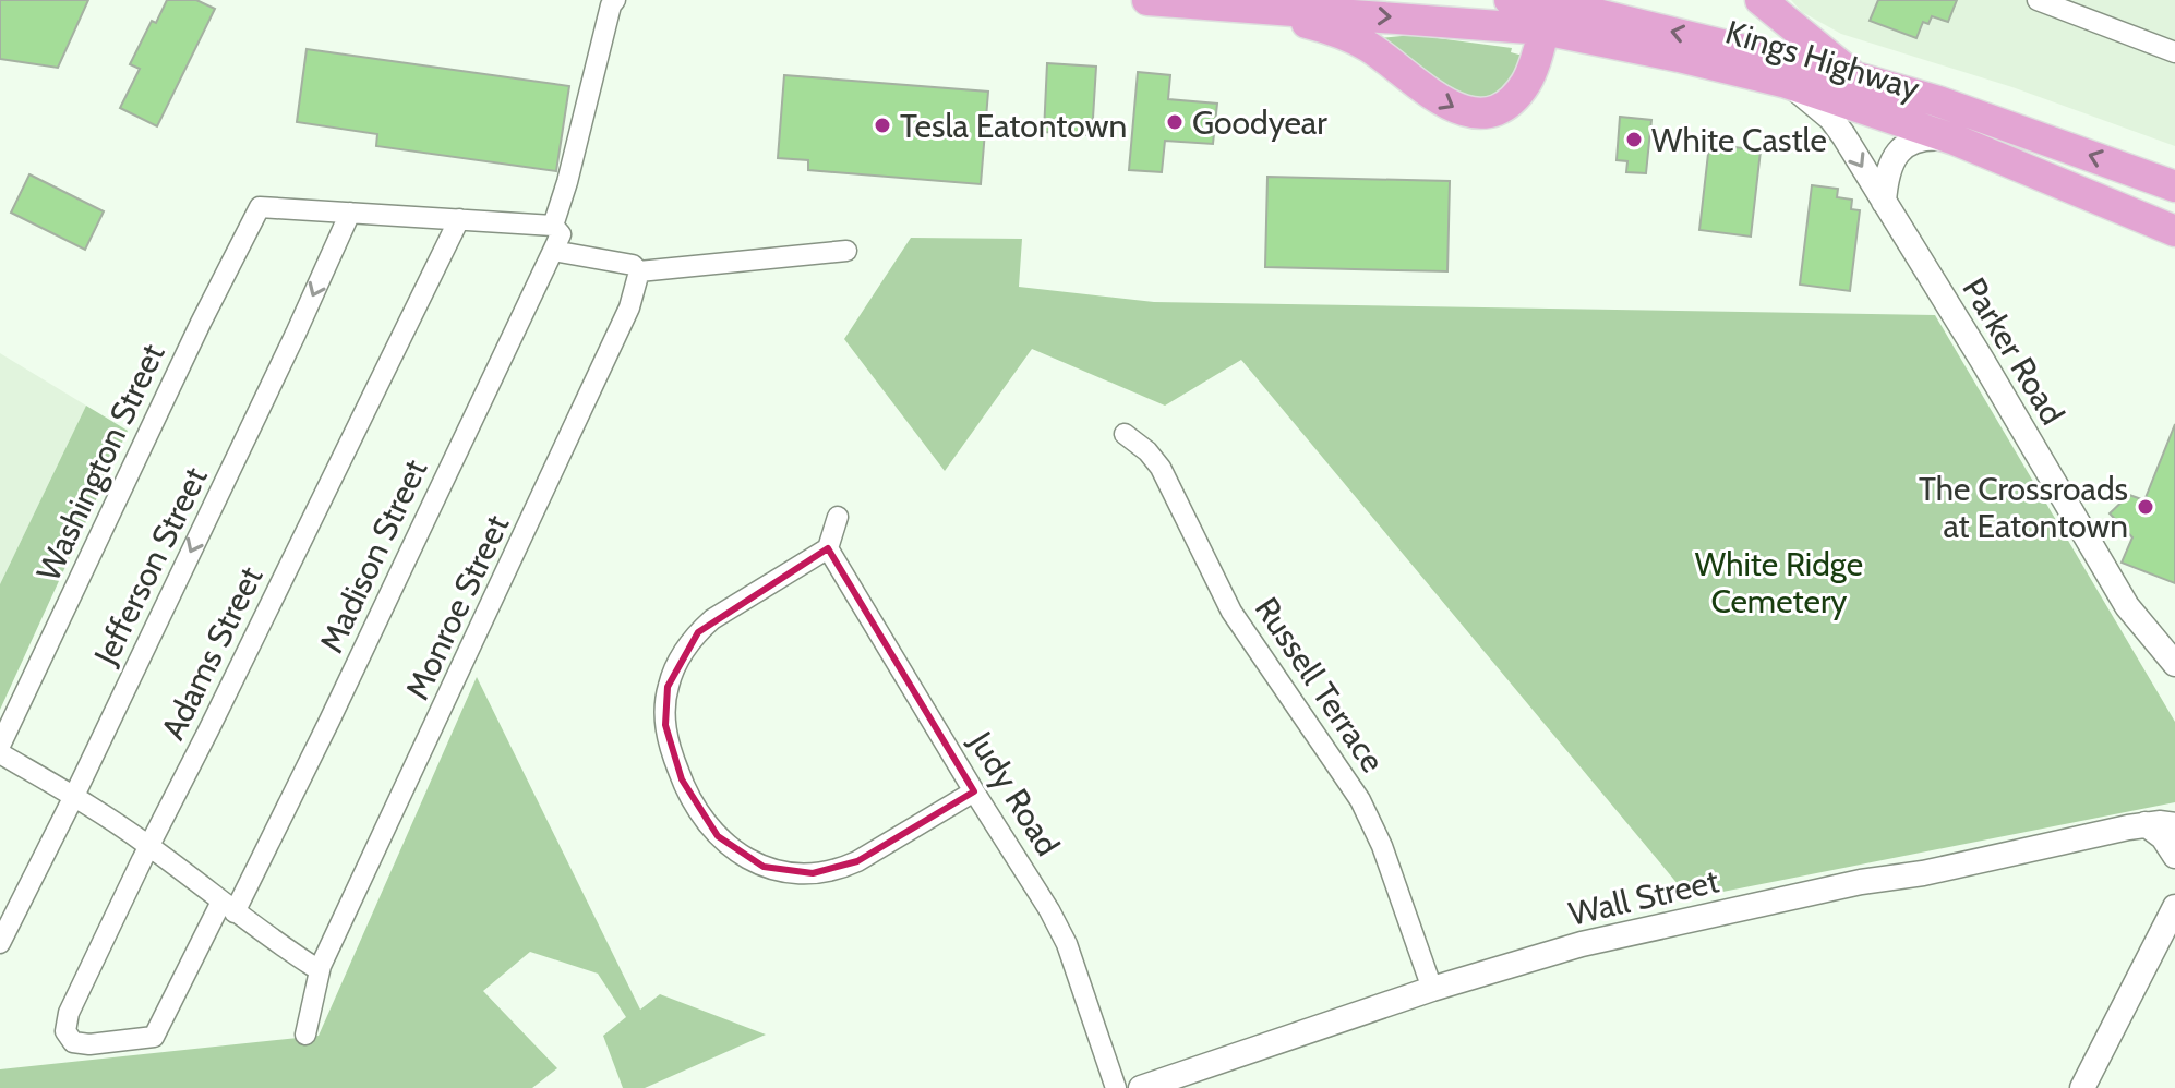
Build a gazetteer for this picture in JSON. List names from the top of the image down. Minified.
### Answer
{"streets":{"main road":["Kings Highway"],"street":["Parker Road","Washington Street","Madison Street","Jefferson Street","Monroe Street","Adams Street","Russell Terrace","Judy Road","Wall Street"]},"crossings":[["Kings Highway","Parker Road"],["Washington Street","Jefferson Street"],["Madison Street","Adams Street"],["Russell Terrace","Wall Street"]],"one_way":["Jefferson Street"],"parks":["White Ridge Cemetery"],"places":["Goodyear","Tesla Eatontown","White Castle","The Crossroads at Eatontown"]}
